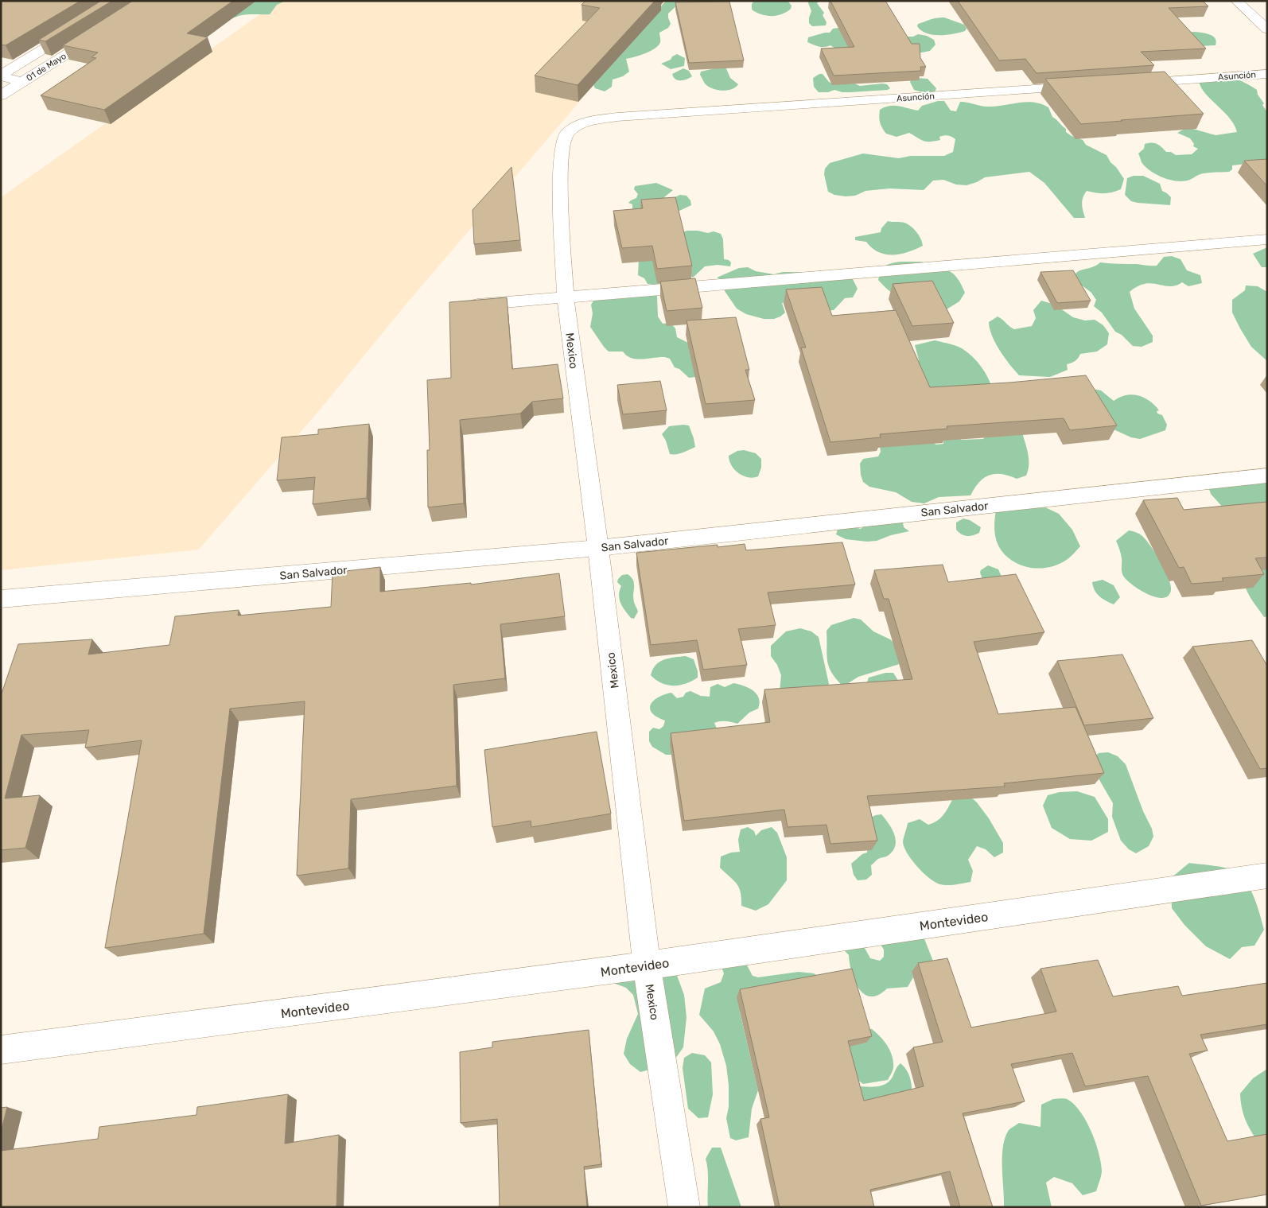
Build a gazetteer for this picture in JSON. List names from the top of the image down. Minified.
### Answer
{"streets":{"street":["01 de Mayo","Asunción","Mexico","San Salvador","Montevideo"]},"crossings":[["Asunción","Mexico"],["Mexico","San Salvador"],["Mexico","Montevideo"]]}
